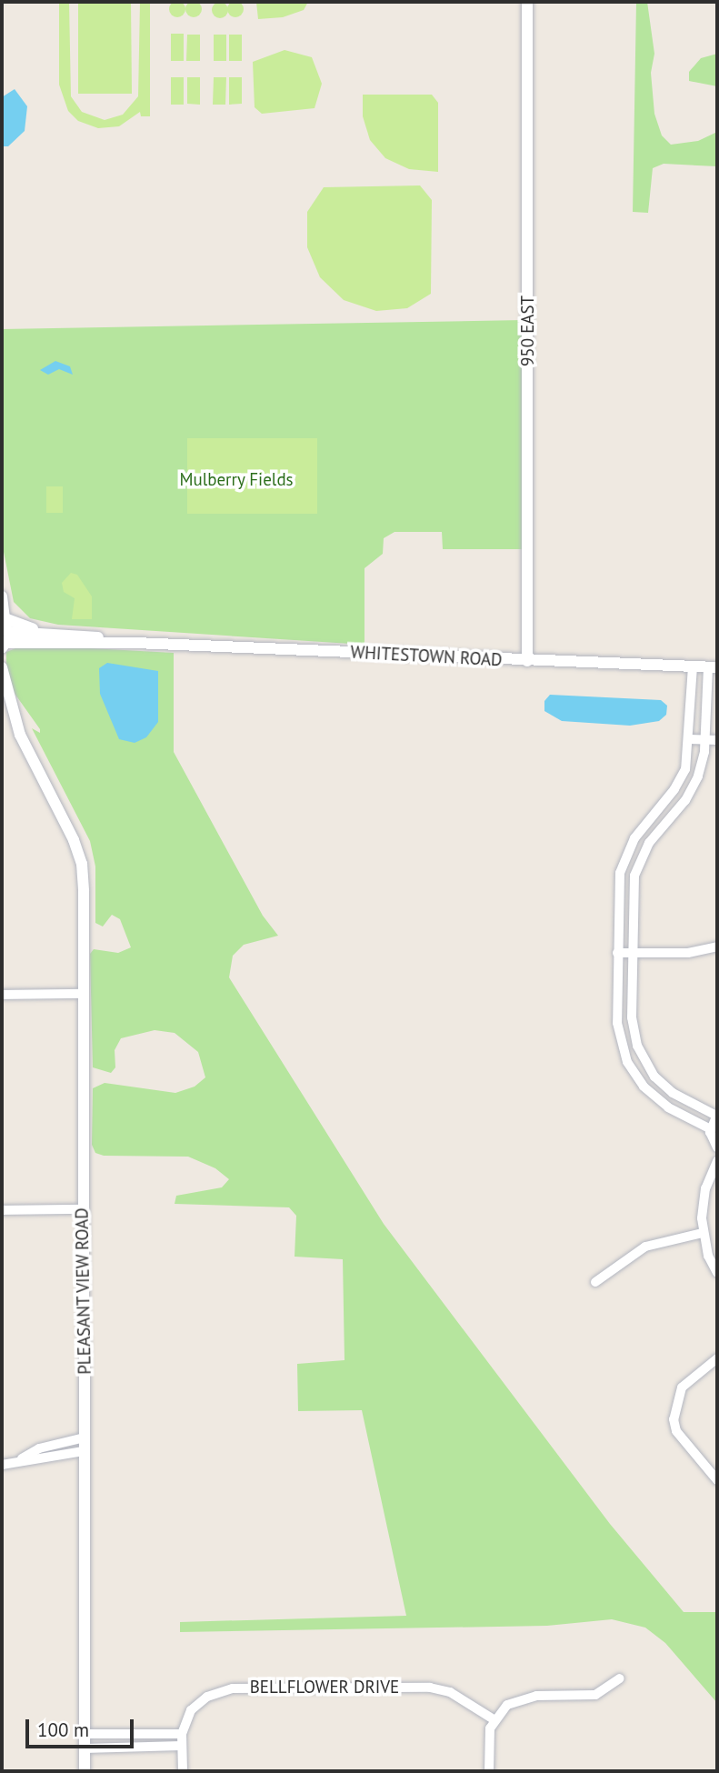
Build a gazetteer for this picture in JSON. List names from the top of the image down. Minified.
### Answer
{"streets":{"street":["950 EAST","WHITESTOWN ROAD","PLEASANT VIEW ROAD","BELLFLOWER DRIVE"]},"crossings":[["950 EAST","WHITESTOWN ROAD"]],"parks":["Mulberry Fields"],"scale_bar":"100 m"}
